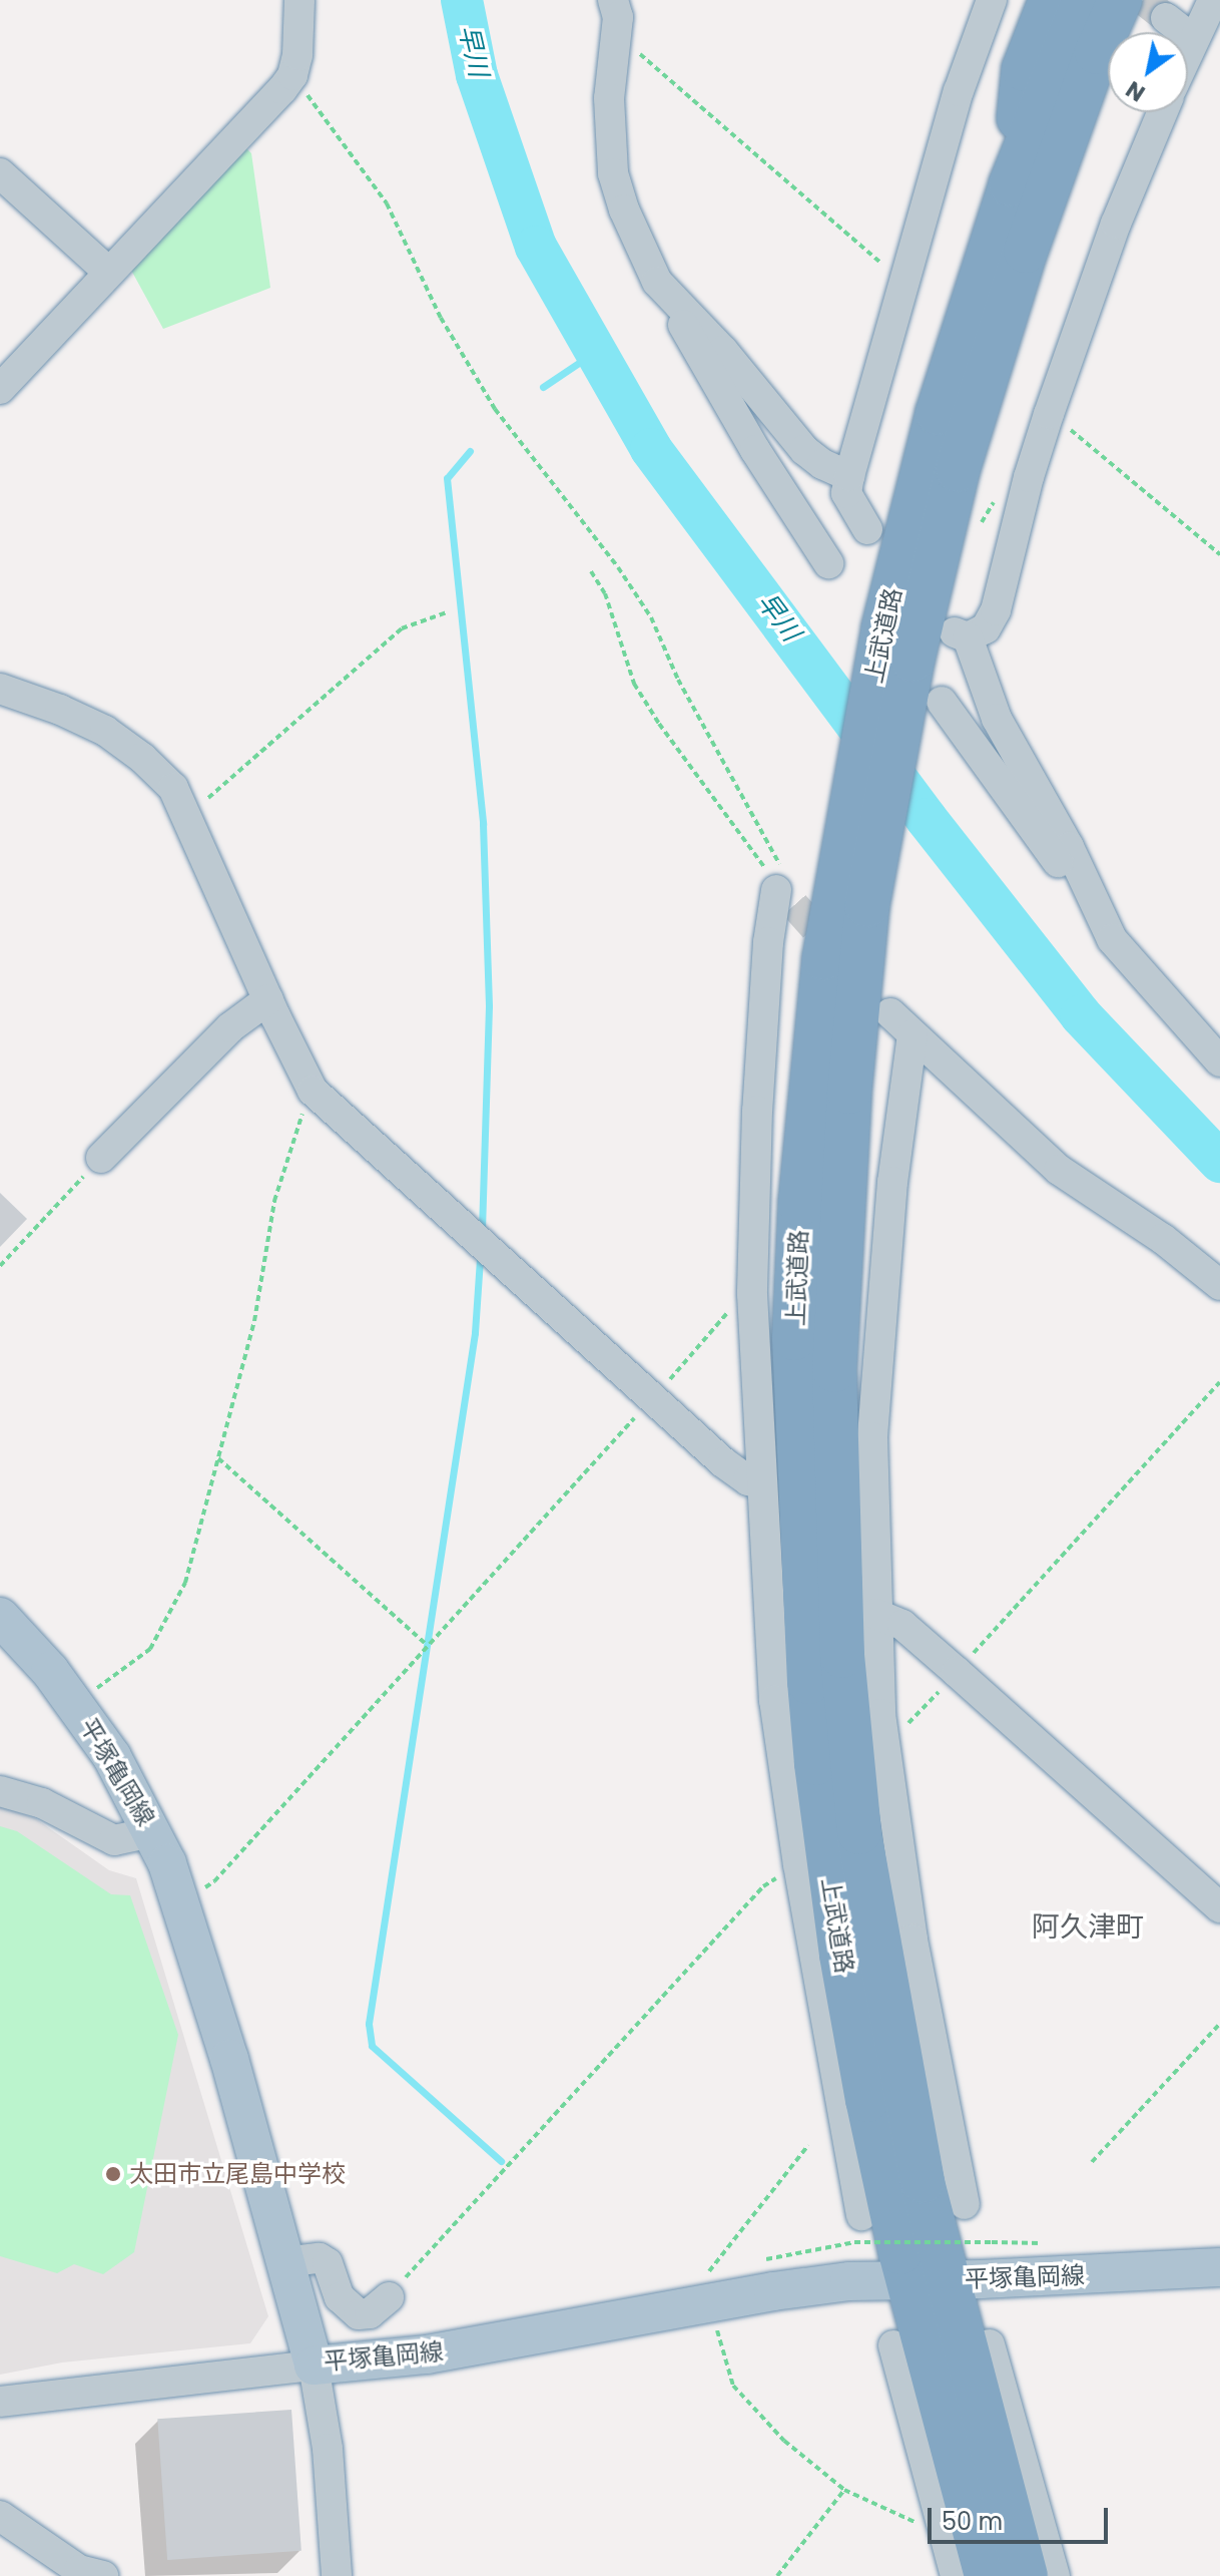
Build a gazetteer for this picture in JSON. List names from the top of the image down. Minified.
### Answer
{"streets":{"highway":["上武道路"],"main road":["平塚亀岡線"]},"crossings":[["上武道路","平塚亀岡線"]],"districts":["阿久津町"],"water":["早川"],"places":["太田市立尾島中学校"],"scale_bar":"50 m","north":"bottom left"}
